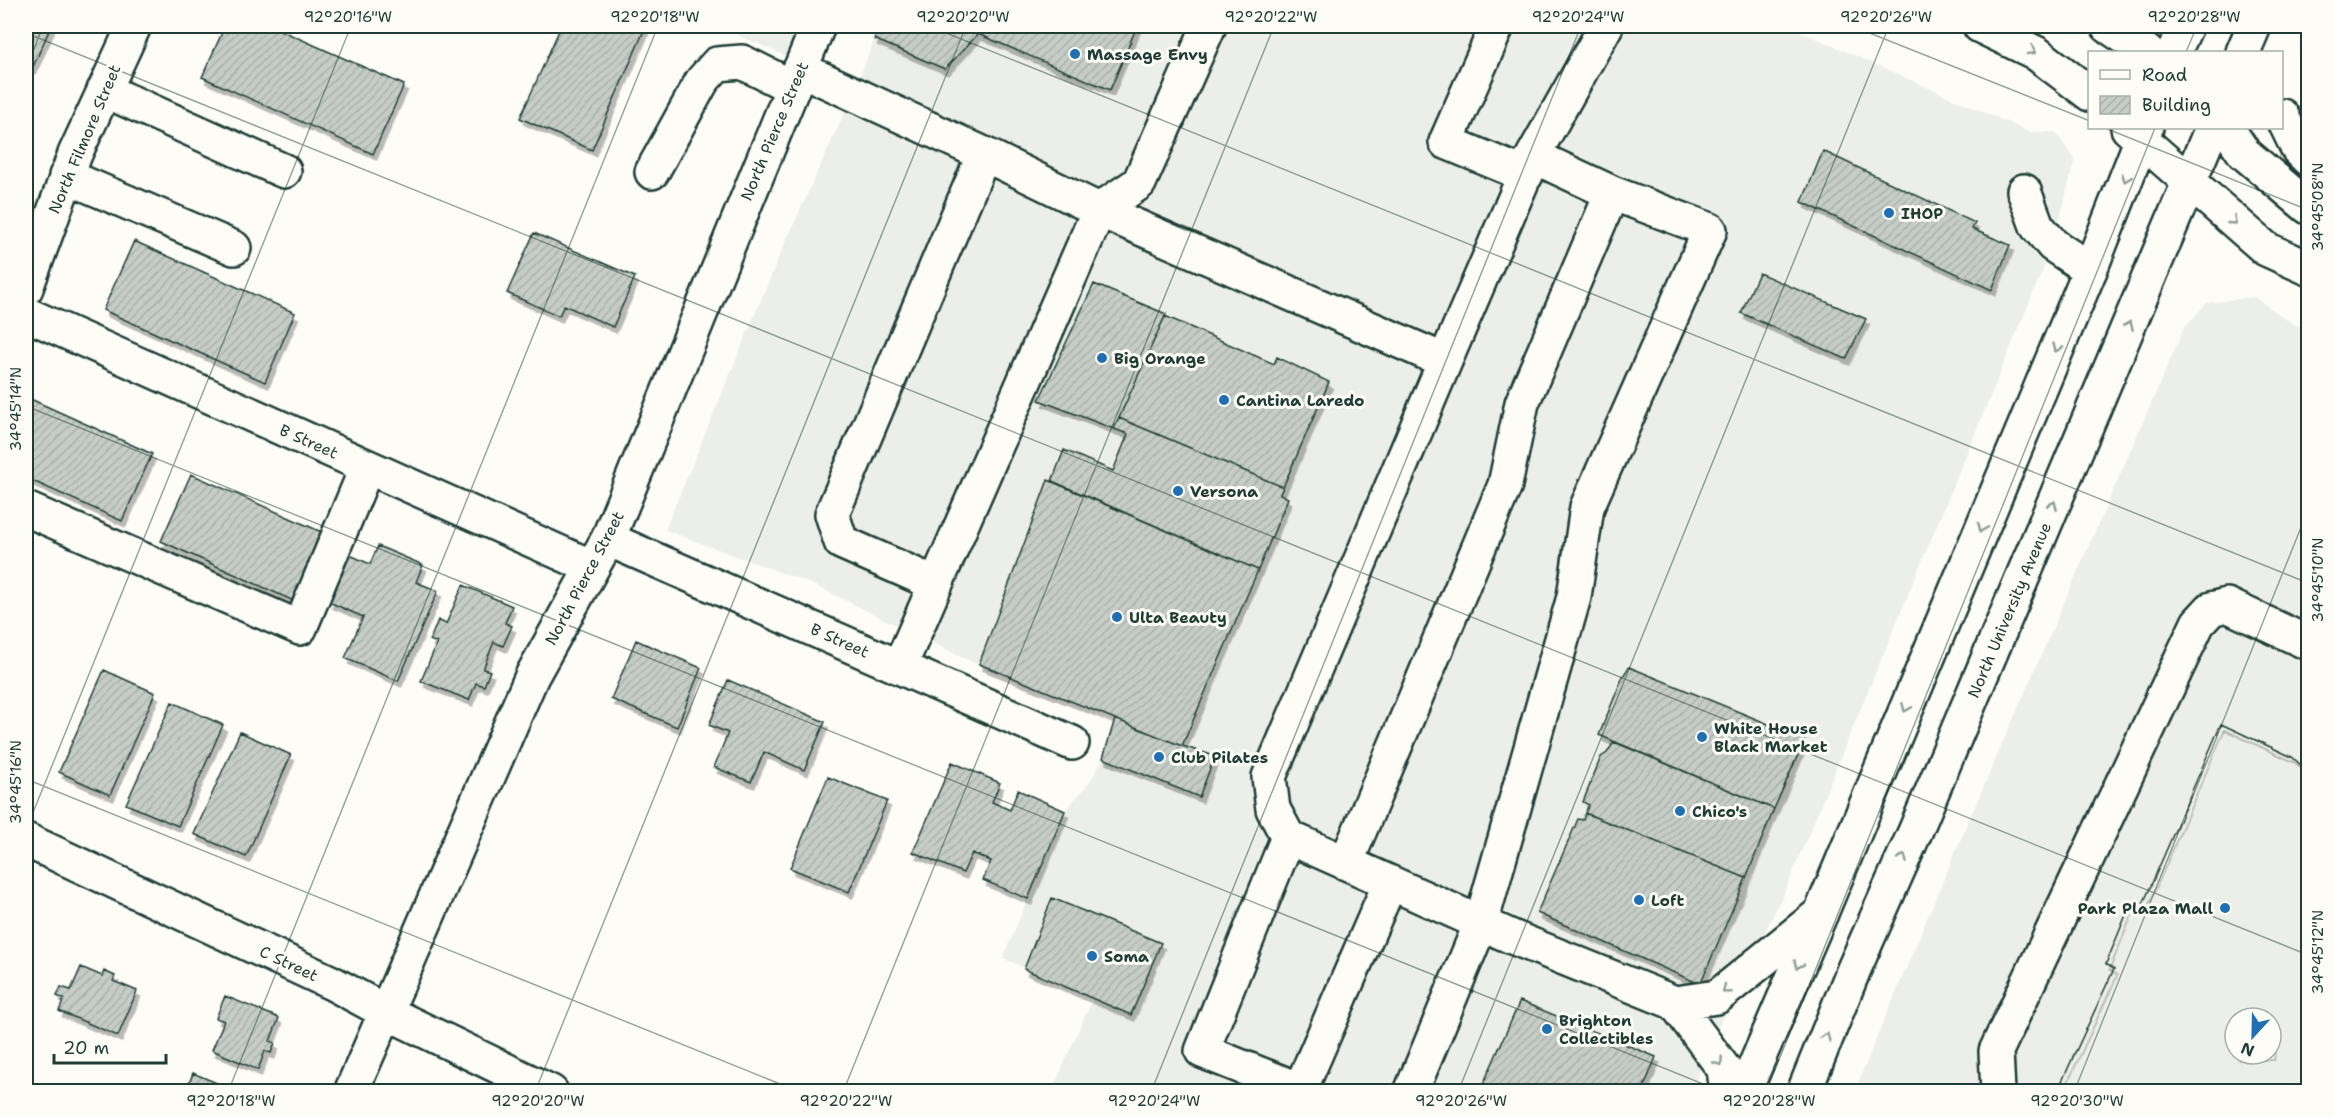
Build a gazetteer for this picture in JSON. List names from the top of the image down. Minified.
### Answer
{"streets":{"street":["North Pierce Street","North Filmore Street","B Street","North University Avenue","C Street"]},"crossings":[["North Pierce Street","B Street"],["North Pierce Street","C Street"]],"places":["Massage Envy","IHOP","Big Orange","Cantina Laredo","Versona","Ulta Beauty","White House Black Market","Club Pilates","Chico's","Loft","Park Plaza Mall","Soma","Brighton Collectibles"],"legend":["Road","Building"],"scale_bar":"20 m","north":"bottom","coordinates":["92°20'16\"W","92°20'18\"W","92°20'20\"W","92°20'22\"W","92°20'24\"W","92°20'26\"W","92°20'28\"W","34°45'08\"N","34°45'14\"N","34°45'10\"N","34°45'16\"N","34°45'12\"N","92°20'30\"W"]}
